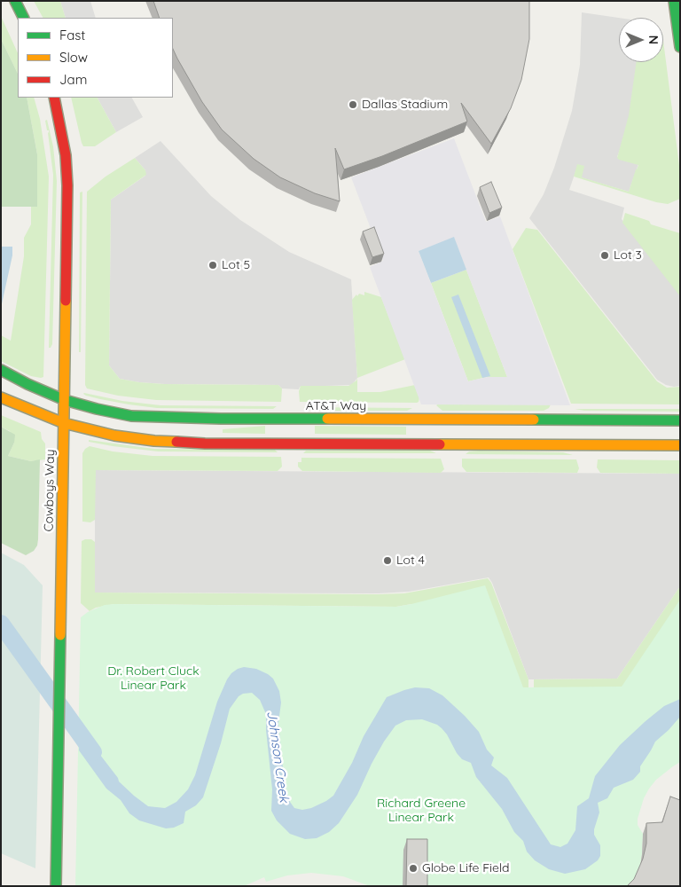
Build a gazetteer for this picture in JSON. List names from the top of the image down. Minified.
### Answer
{"streets":{"main road":["AT&T Way","Cowboys Way"]},"crossings":[["AT&T Way","Cowboys Way"]],"water":["Johnson Creek"],"parks":["Dr. Robert Cluck Linear Park","Richard Greene Linear Park"],"places":["Dallas Stadium","Lot 3","Lot 5","Lot 4","Globe Life Field"],"legend":["Fast","Slow","Jam"],"north":"right"}
